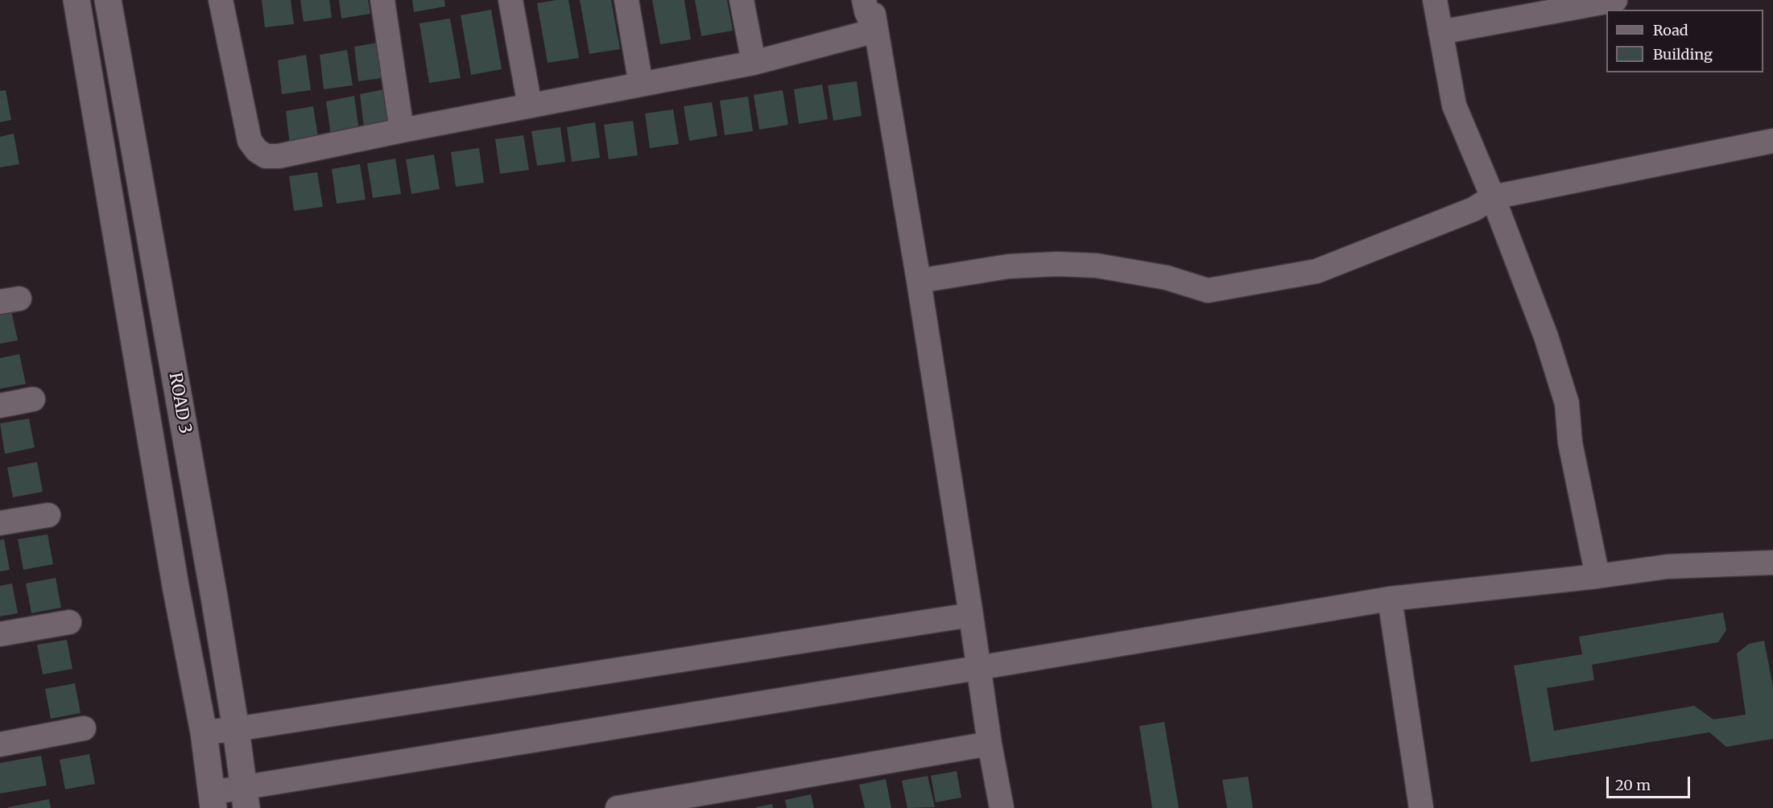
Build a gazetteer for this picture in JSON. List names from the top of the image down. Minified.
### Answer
{"streets":{"street":["ROAD 3"]},"legend":["Road","Building"],"scale_bar":"20 m"}
